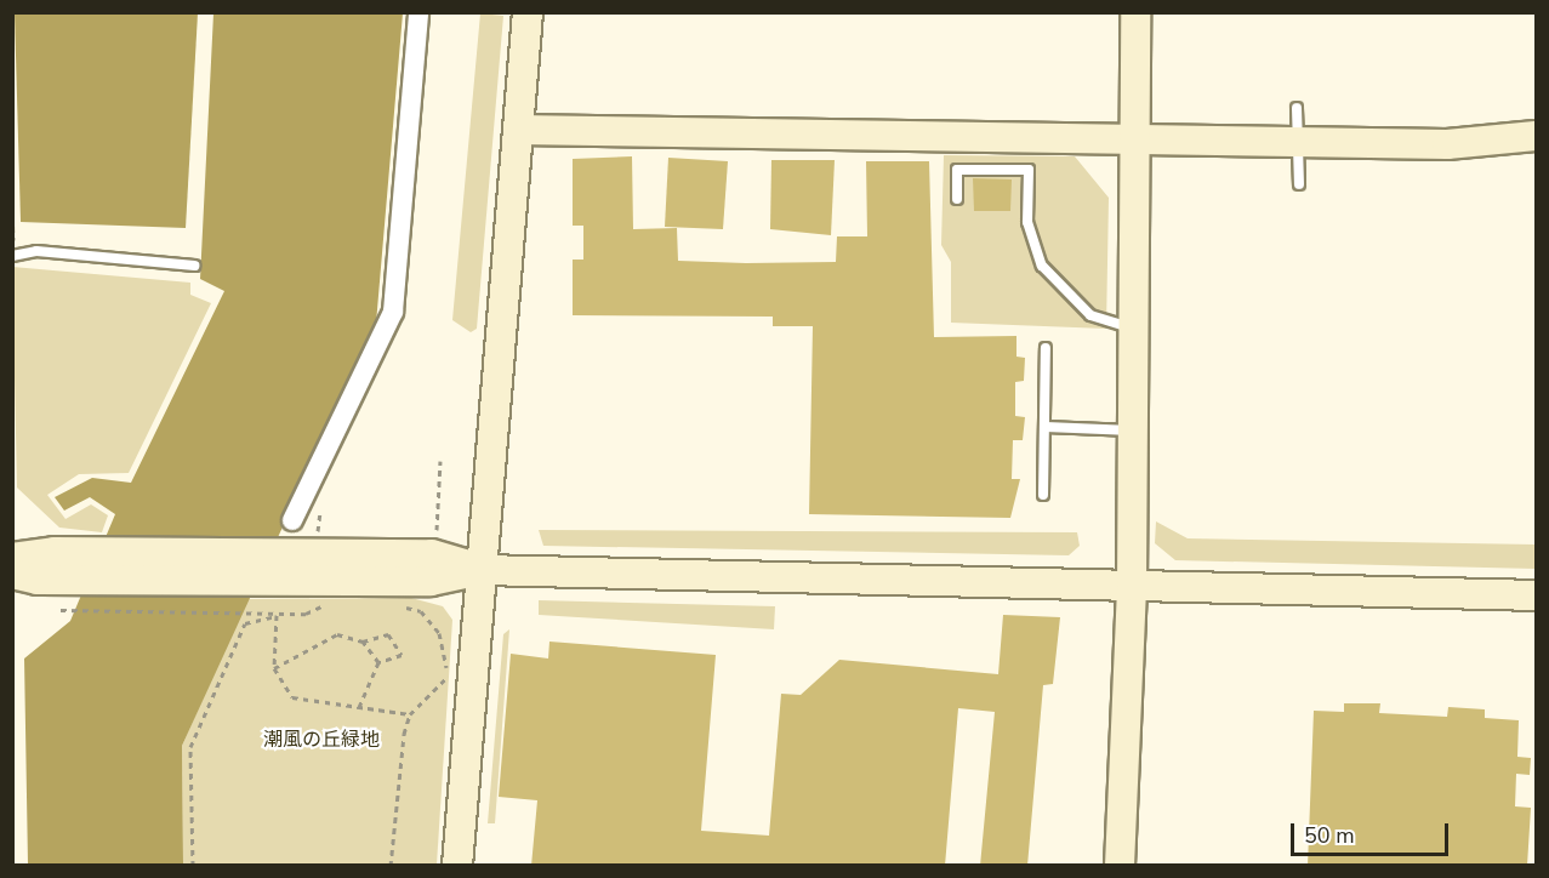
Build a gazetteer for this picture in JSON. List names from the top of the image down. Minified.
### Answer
{"parks":["潮風の丘緑地"],"scale_bar":"50 m"}
